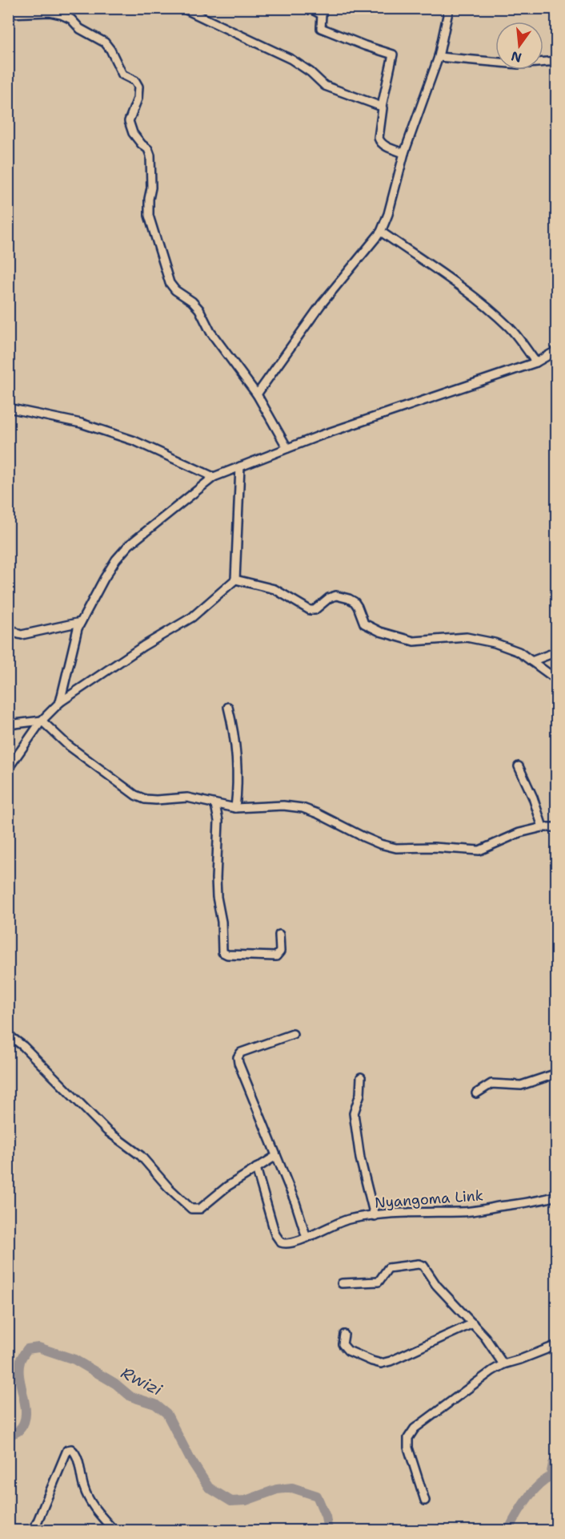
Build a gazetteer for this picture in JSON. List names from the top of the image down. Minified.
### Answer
{"streets":{"street":["Nyangoma Link"]},"water":["Rwizi"],"north":"bottom"}
